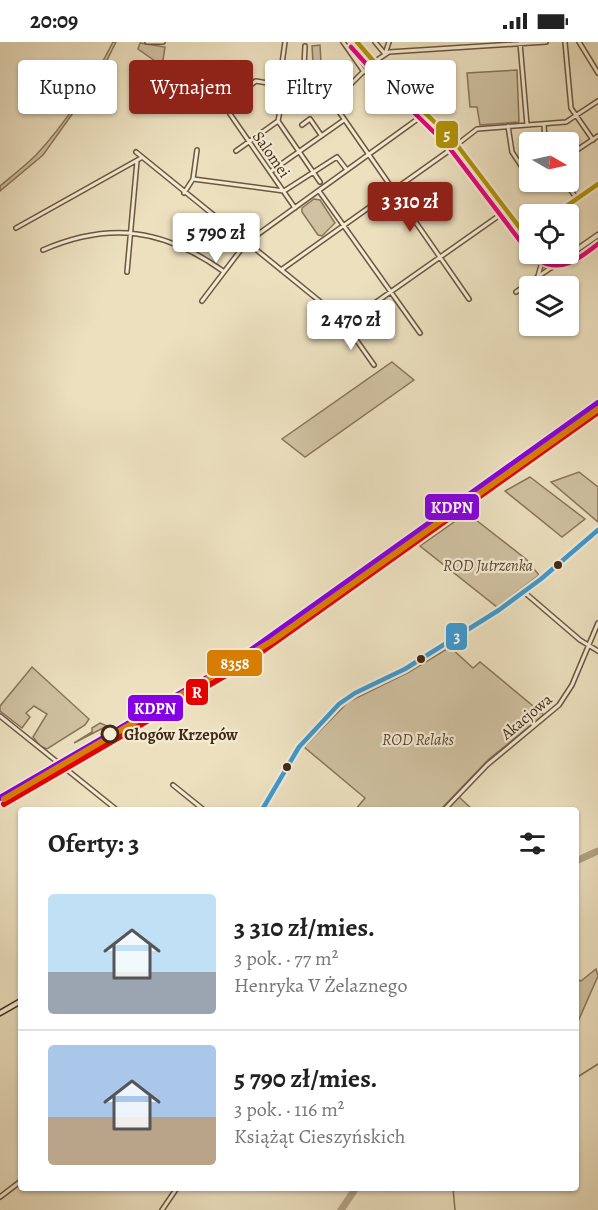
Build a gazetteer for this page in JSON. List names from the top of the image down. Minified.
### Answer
{"streets":{"street":["Salomei","Akacjowa"]},"parks":["ROD Jutrzenka","ROD Relaks"],"places":["Głogów Krzepów"],"lines":["transit line 5","transit line KDPN","transit line 8358","transit line R","transit line 3"],"north":"right","page":{"status":"20:09","chip":["Kupno","Wynajem","Filtry","Nowe"],"price":["3 310 zł","5 790 zł","2 470 zł"],"heading":"Oferty: 3","list":[{"name":"3 310 zł/mies.","note":"3 pok. · 77 m² · Henryka V Żelaznego"},{"name":"5 790 zł/mies.","note":"3 pok. · 116 m² · Książąt Cieszyńskich"}]}}
